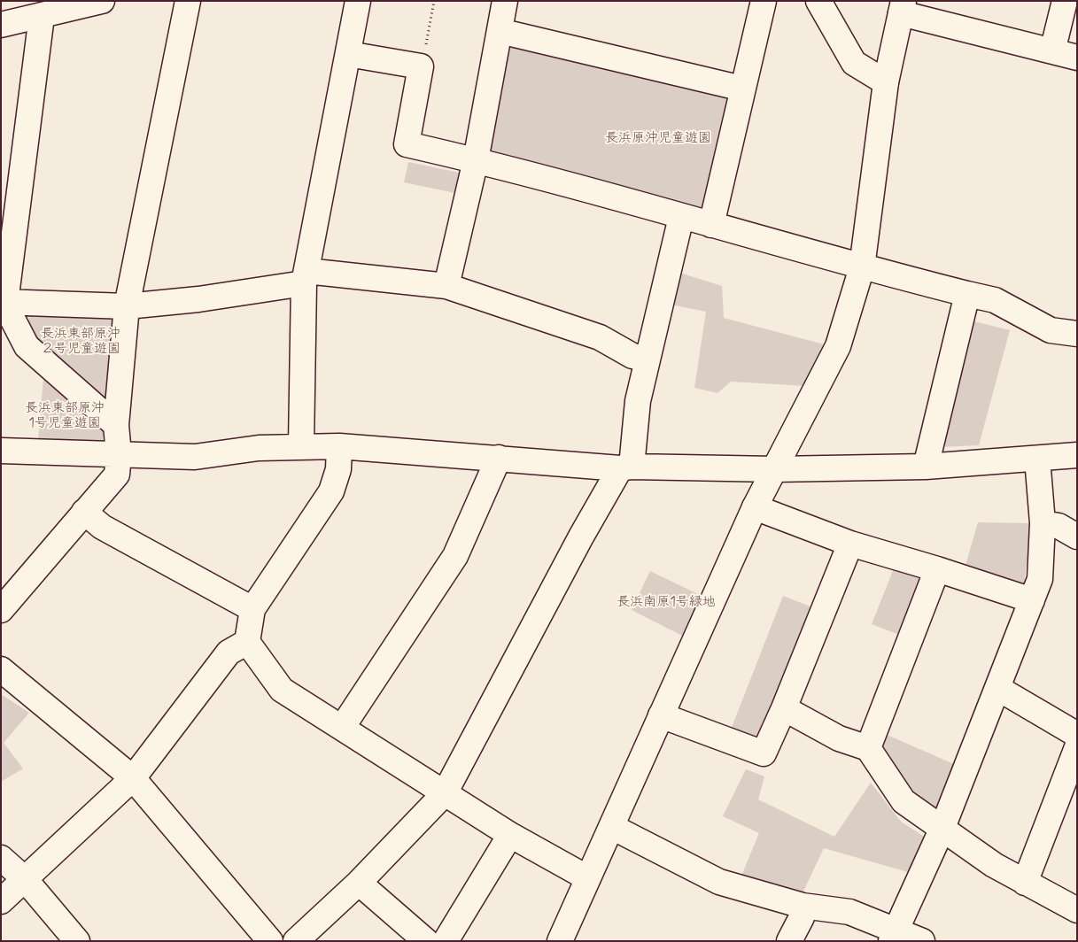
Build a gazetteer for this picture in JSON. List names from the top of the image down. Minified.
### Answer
{"parks":["長浜原沖児童遊園","長浜東部原沖 ２号児童遊園","長浜東部原沖 1号児童遊園","長浜南原1号緑地"]}
